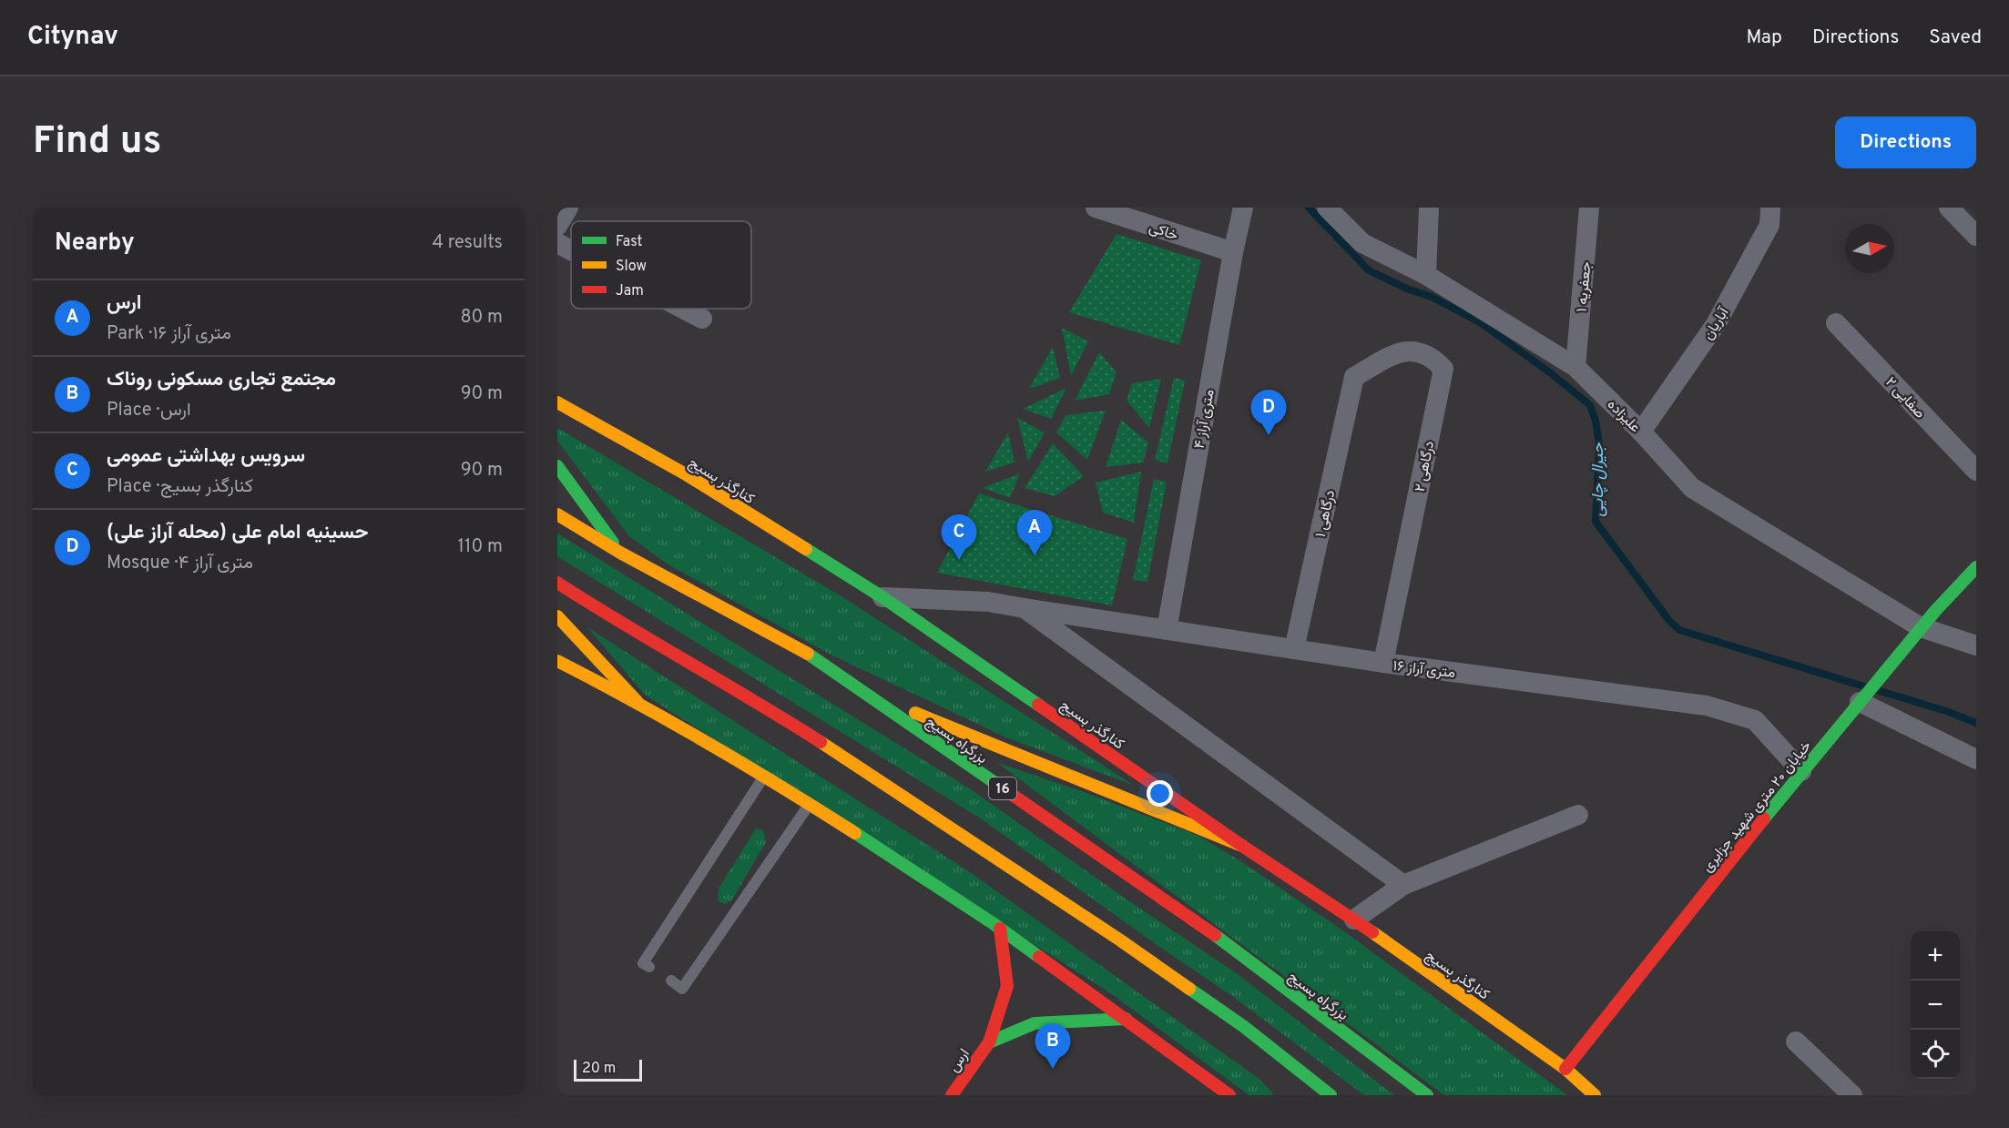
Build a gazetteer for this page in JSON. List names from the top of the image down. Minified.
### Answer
{"streets":{"main road":["کنارگذر بسیج","بزرگراه بسیج","16","خیابان ۲۰ متری شهید جزایری","ارس"],"street":["خاکی","جعفریه ۱","آباریان","صفایی ۲","علیزاده","۴ متری آراز","درگاهی ۲","درگاهی ۱","۱۶ متری آراز"]},"crossings":[["خاکی","۴ متری آراز"],["جعفریه ۱","علیزاده"],["آباریان","علیزاده"],["علیزاده","خیابان ۲۰ متری شهید جزایری"],["۴ متری آراز","۱۶ متری آراز"],["درگاهی ۲","درگاهی ۱"],["درگاهی ۲","۱۶ متری آراز"],["کنارگذر بسیج","۱۶ متری آراز"],["کنارگذر بسیج","خیابان ۲۰ متری شهید جزایری"],["درگاهی ۱","۱۶ متری آراز"],["۱۶ متری آراز","خیابان ۲۰ متری شهید جزایری"]],"water":["جیرال چایی"],"legend":["Fast","Slow","Jam"],"scale_bar":"20 m","north":"right","page":{"header":"Citynav","nav":["Map","Directions","Saved"],"buttons":"Directions","title":"Find us","heading":["Nearby","4 results"],"list":[{"mark":"A","name":"ارس","note":"Park · ۱۶ متری آراز","value":"80 m"},{"mark":"B","name":"مجتمع تجاری مسکونی روناک","note":"Place · ارس","value":"90 m"},{"mark":"C","name":"سرویس بهداشتی عمومی","note":"Place · کنارگذر بسیج","value":"90 m"},{"mark":"D","name":"حسینیه امام علی (محله آراز علی)","note":"Mosque · ۴ متری آراز","value":"110 m"}],"pins":["D","A","C","B"],"map_buttons":["+","−"],"scale":"20 m"}}
